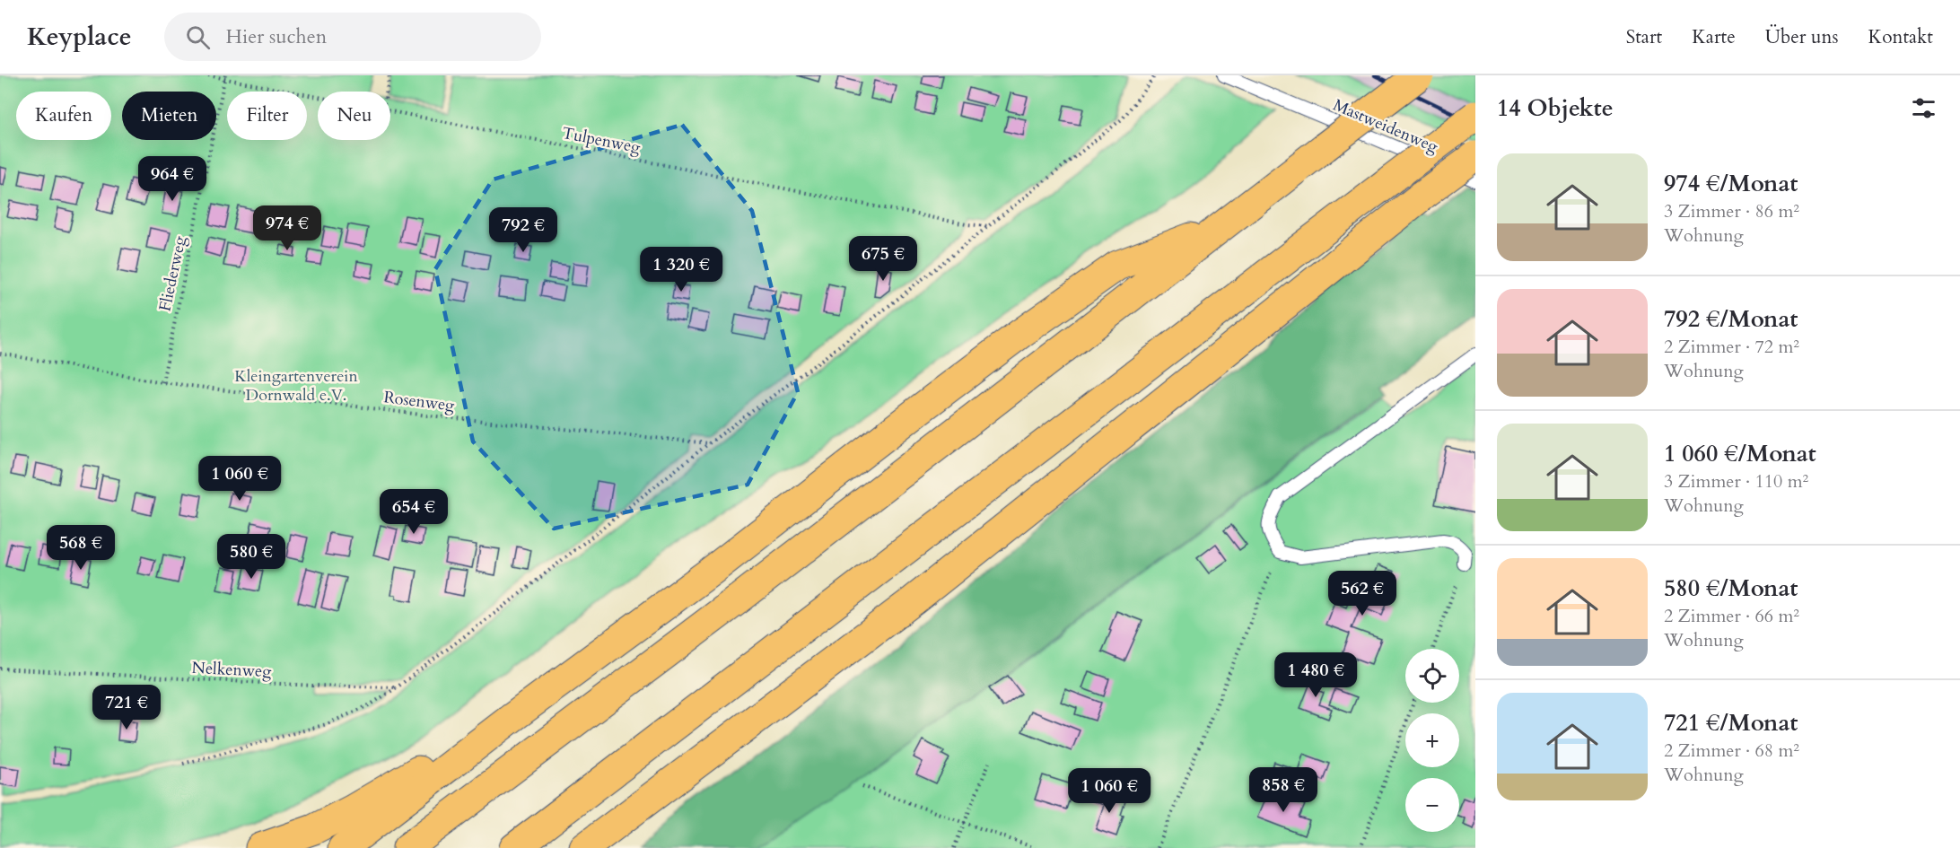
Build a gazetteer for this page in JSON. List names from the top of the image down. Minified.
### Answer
{"streets":{"lane":["Mastweidenweg"],"path":["Tulpenweg","Fliederweg","Rosenweg","Nelkenweg"]},"crossings":[["Tulpenweg","Fliederweg"],["Fliederweg","Rosenweg"]],"parks":["Kleingartenverein Dornwald e.V."],"page":{"header":"Keyplace","search":"Hier suchen","nav":["Start","Karte","Über uns","Kontakt"],"heading":"14 Objekte","chip":["Kaufen","Mieten","Filter","Neu"],"list":[{"name":"974 €/Monat","note":"3 Zimmer · 86 m² · Wohnung"},{"name":"792 €/Monat","note":"2 Zimmer · 72 m² · Wohnung"},{"name":"1 060 €/Monat","note":"3 Zimmer · 110 m² · Wohnung"},{"name":"580 €/Monat","note":"2 Zimmer · 66 m² · Wohnung"},{"name":"721 €/Monat","note":"2 Zimmer · 68 m² · Wohnung"}],"price":["964 €","974 €","792 €","675 €","1 320 €","1 060 €","654 €","568 €","580 €","562 €","1 480 €","721 €","858 €","1 060 €"],"map_buttons":["+","−"]}}
